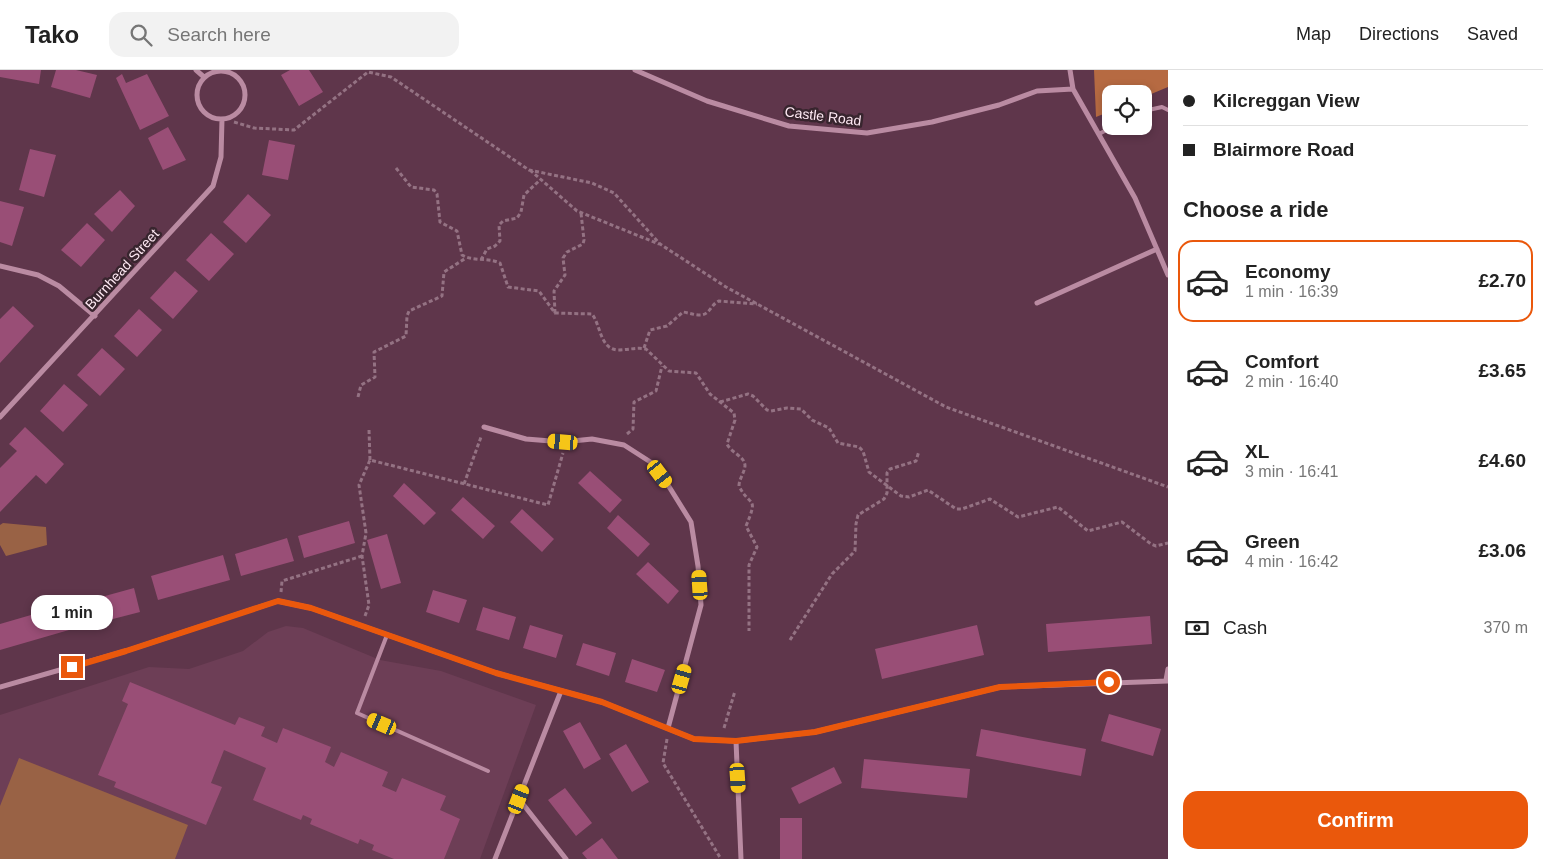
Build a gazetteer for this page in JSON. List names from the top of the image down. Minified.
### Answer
{"streets":{"street":["Castle Road","Burnhead Street"]},"page":{"header":"Tako","search":"Search here","nav":["Map","Directions","Saved"],"banner":["Kilcreggan View","Blairmore Road"],"heading":"Choose a ride","list":[{"name":"Economy","note":"1 min · 16:39","value":"£2.70"},{"name":"Comfort","note":"2 min · 16:40","value":"£3.65"},{"name":"XL","note":"3 min · 16:41","value":"£4.60"},{"name":"Green","note":"4 min · 16:42","value":"£3.06"}],"bubble":"1 min","pay":["Cash","370 m"],"buttons":"Confirm"}}
